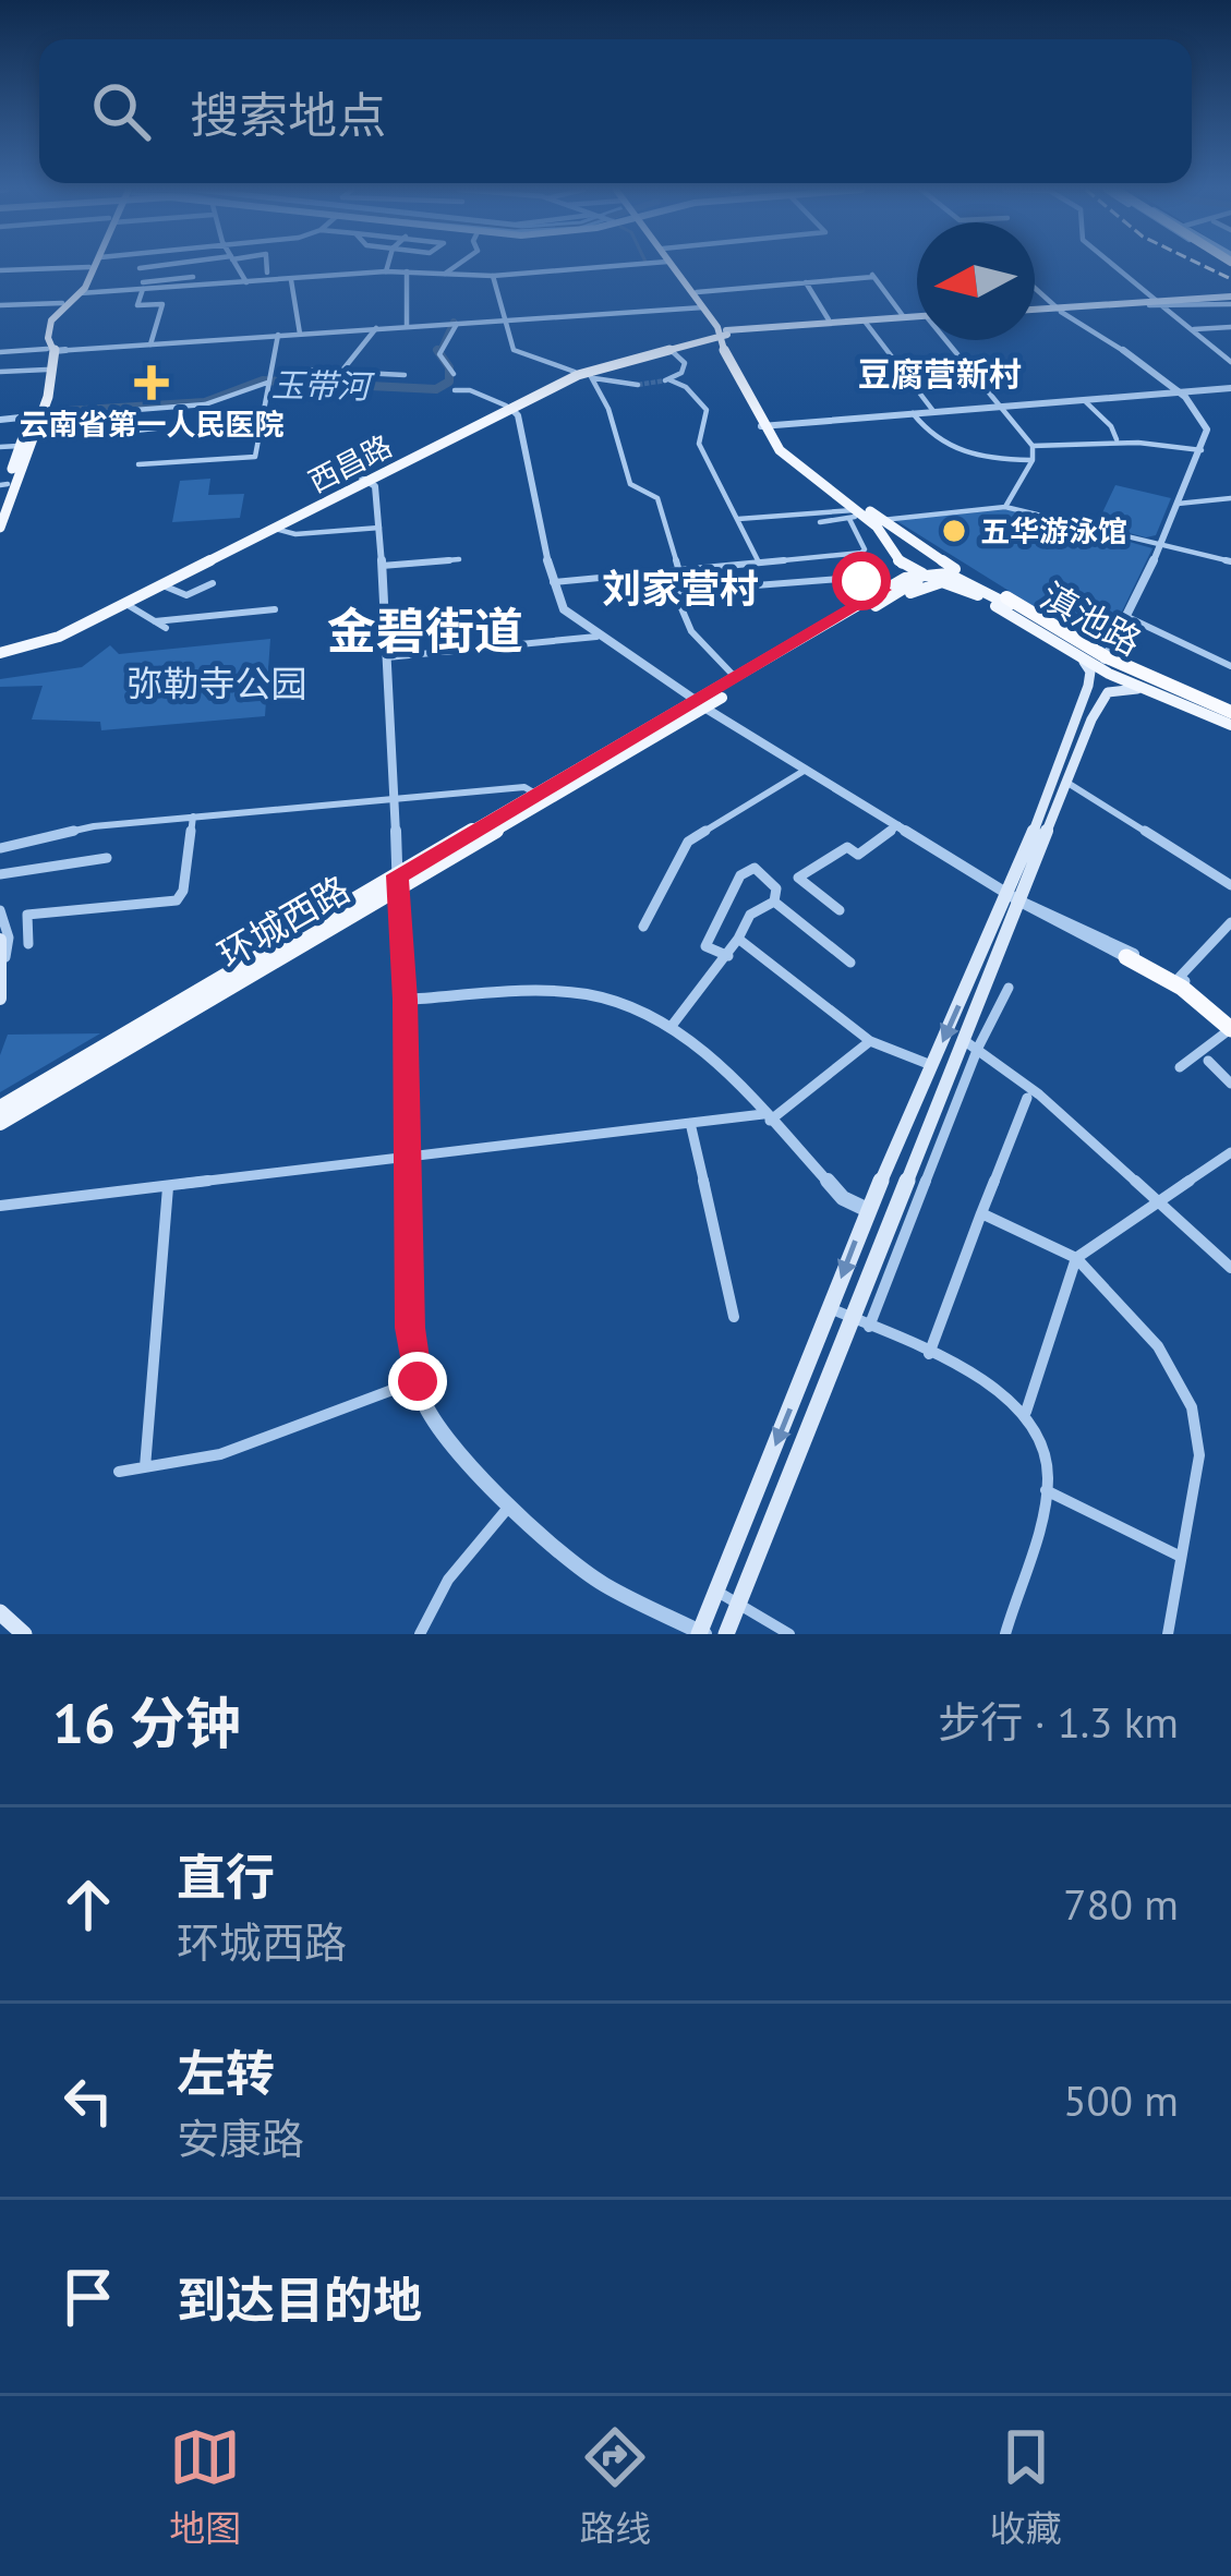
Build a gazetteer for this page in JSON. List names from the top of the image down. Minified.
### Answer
{"streets":{"main road":["西昌路","滇池路","环城西路"]},"crossings":[["滇池路","环城西路"]],"districts":["豆腐营新村","刘家营村","金碧街道"],"water":["玉带河"],"parks":["弥勒寺公园"],"places":{"health":["云南省第一人民医院"],"other":["五华游泳馆"]},"north":"left","page":{"search":"搜索地点","heading":["16 分钟","步行 · 1.3 km"],"list":[["直行","环城西路","780 m"],["左转","安康路","500 m"],"到达目的地"],"nav":["地图","路线","收藏"]}}
